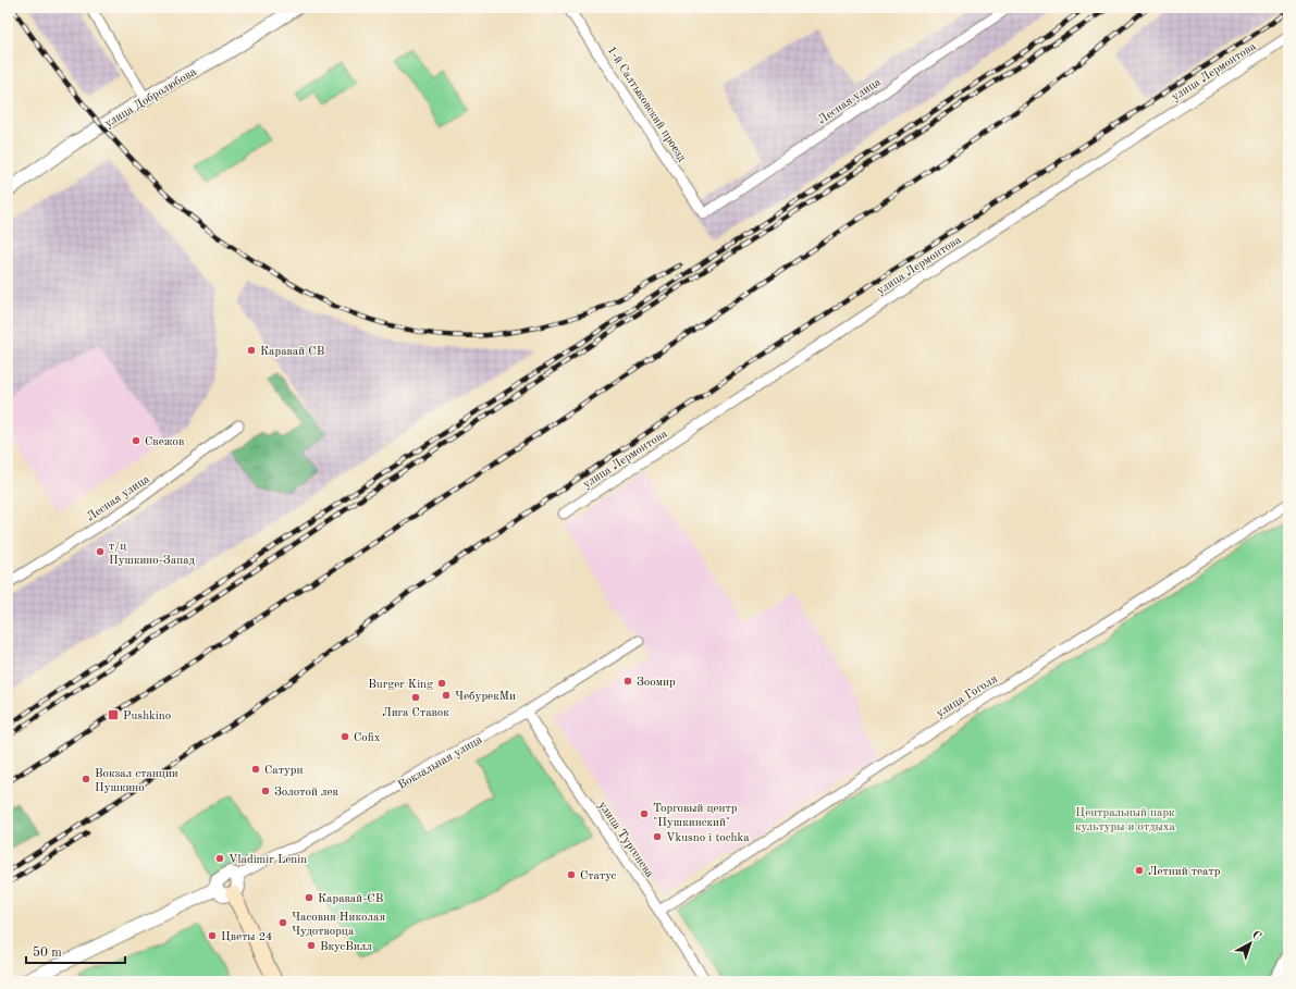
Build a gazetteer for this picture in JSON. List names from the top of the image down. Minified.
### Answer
{"streets":{"street":["улица Лермонтова","улица Добролюбова","Лесная улица","1-й Салтыковский проезд","улица Гоголя","Вокзальная улица","улица Тургенева"]},"crossings":[["Лесная улица","1-й Салтыковский проезд"],["улица Гоголя","улица Тургенева"],["Вокзальная улица","улица Тургенева"]],"parks":["Центральный парк культуры и отдыха"],"places":{"other":["Каравай СВ","Свежов","т/ц Пушкино-Запад","Зоомир","Burger King","ЧебурекМи","Лига Ставок","Cofix","Сатурн","Вокзал станции Пушкино","Золотой лев","Торговый центр \"Пушкинский\"","Vkusno i tochka","Vladimir Lenin","Летний театр","Статус","Каравай-СВ","Часовня Николая Чудотворца","Цветы 24","ВкусВилл"],"transit":["Pushkino"]},"scale_bar":"50 m","north":"top right"}
